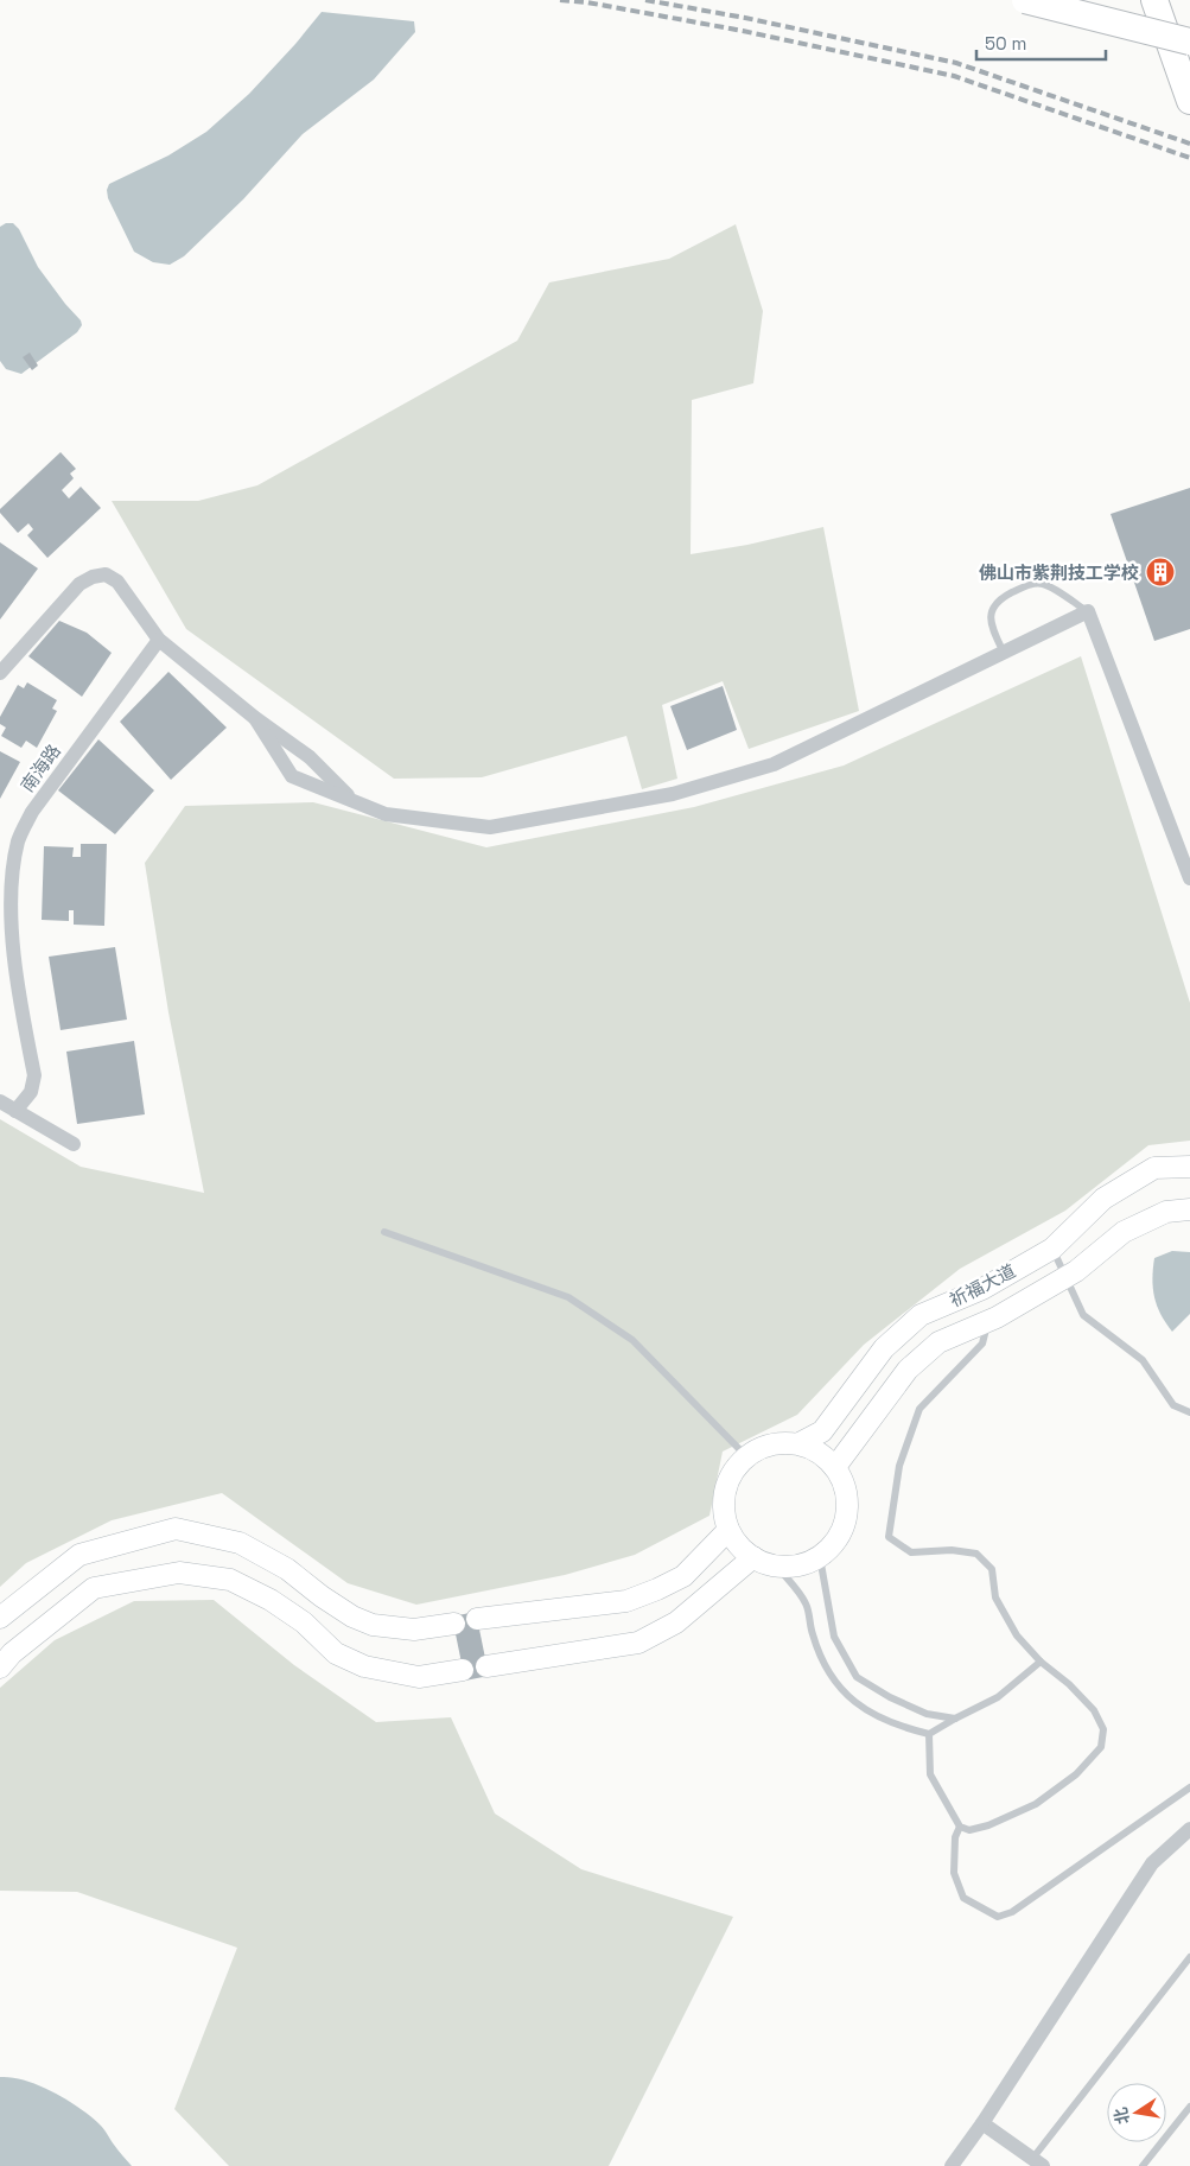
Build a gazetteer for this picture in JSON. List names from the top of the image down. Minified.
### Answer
{"streets":{"street":["南海路","祈福大道"]},"places":{"building":["佛山市紫荆技工学校"]},"scale_bar":"50 m","north":"left"}
